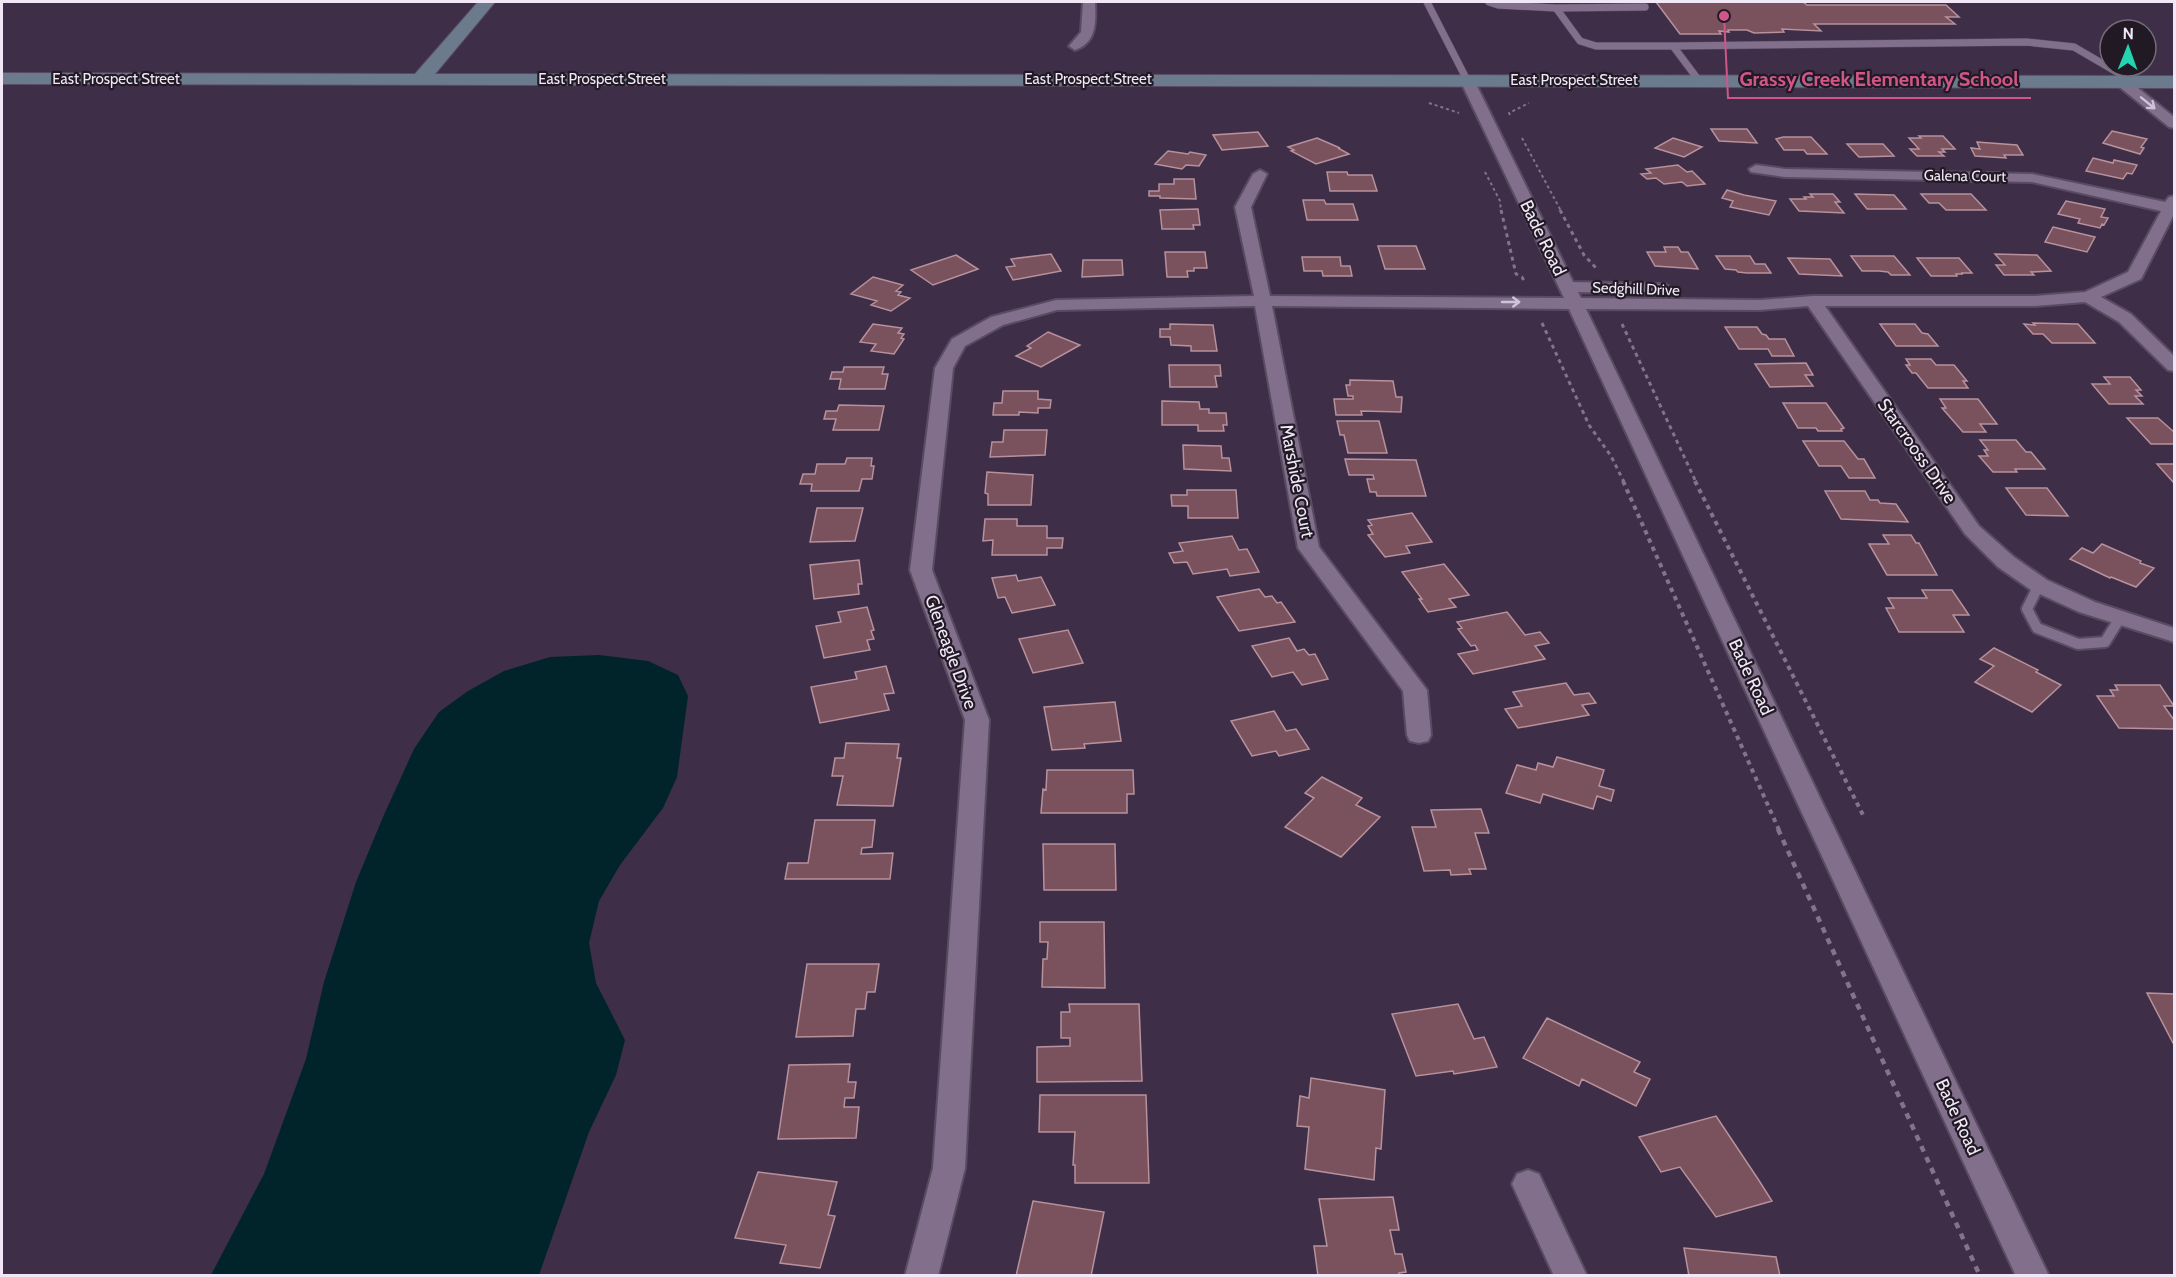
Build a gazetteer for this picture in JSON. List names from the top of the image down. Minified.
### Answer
{"streets":{"street":["East Prospect Street","Galena Court","Bade Road","Sedghill Drive","Starcrooss Drive","Marshide Court","Gleneagle Drive"]},"crossings":[["East Prospect Street","Bade Road"],["Bade Road","Sedghill Drive"],["Sedghill Drive","Starcrooss Drive"],["Sedghill Drive","Marshide Court"],["Sedghill Drive","Gleneagle Drive"],["Marshide Court","Gleneagle Drive"]],"places":["Grassy Creek Elementary School"],"north":"top"}
